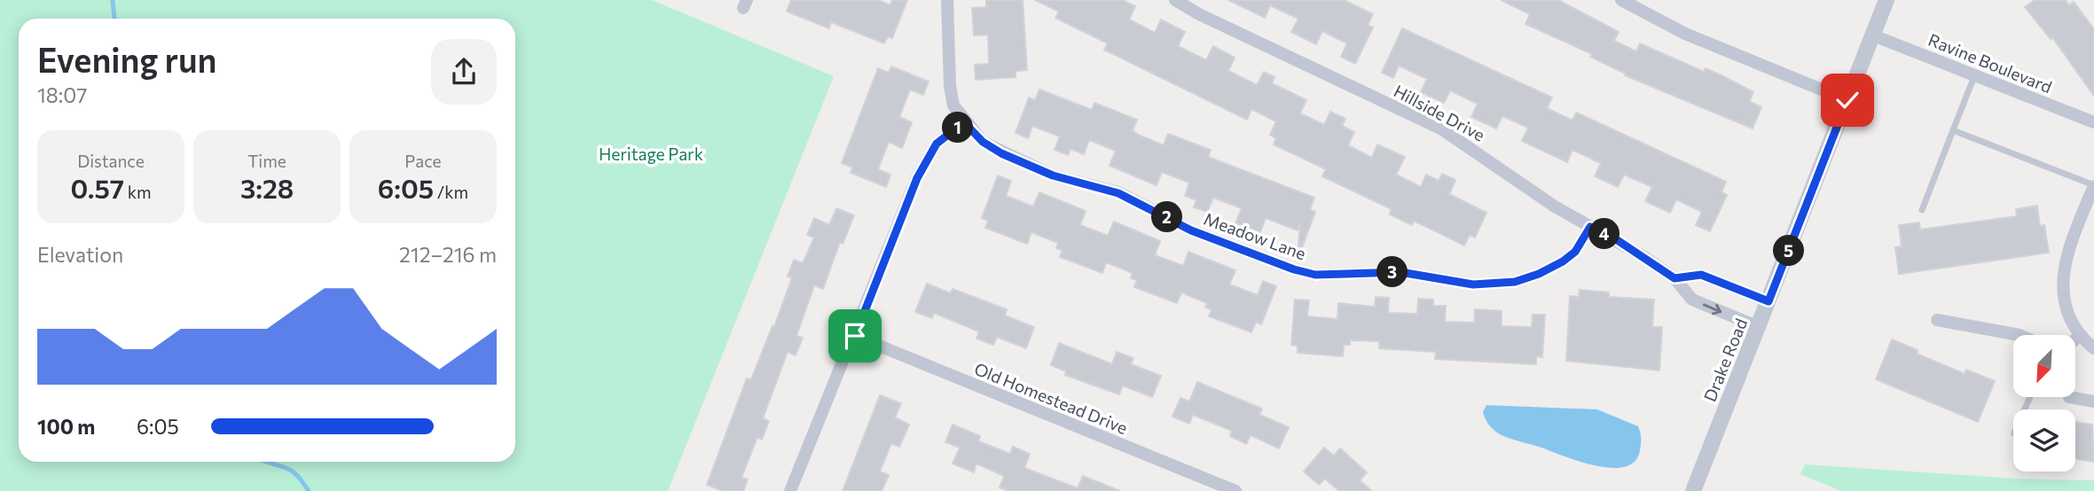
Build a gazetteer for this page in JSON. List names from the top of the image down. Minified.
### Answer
{"streets":{"street":["Ravine Boulevard","Hillside Drive","Meadow Lane","Drake Road","Old Homestead Drive"]},"crossings":[["Ravine Boulevard","Drake Road"],["Hillside Drive","Meadow Lane"],["Hillside Drive","Drake Road"]],"parks":["Heritage Park"],"north":"bottom left","page":{"heading":["Evening run","18:07"],"pins":["1","2","4","5","3"],"stats":[["Distance","0.57 km"],["Time","3:28"],["Pace","6:05 /km"]],"chart":["Elevation","212–216 m"],"list":[{"name":"100 m","note":"6:05"}]}}
